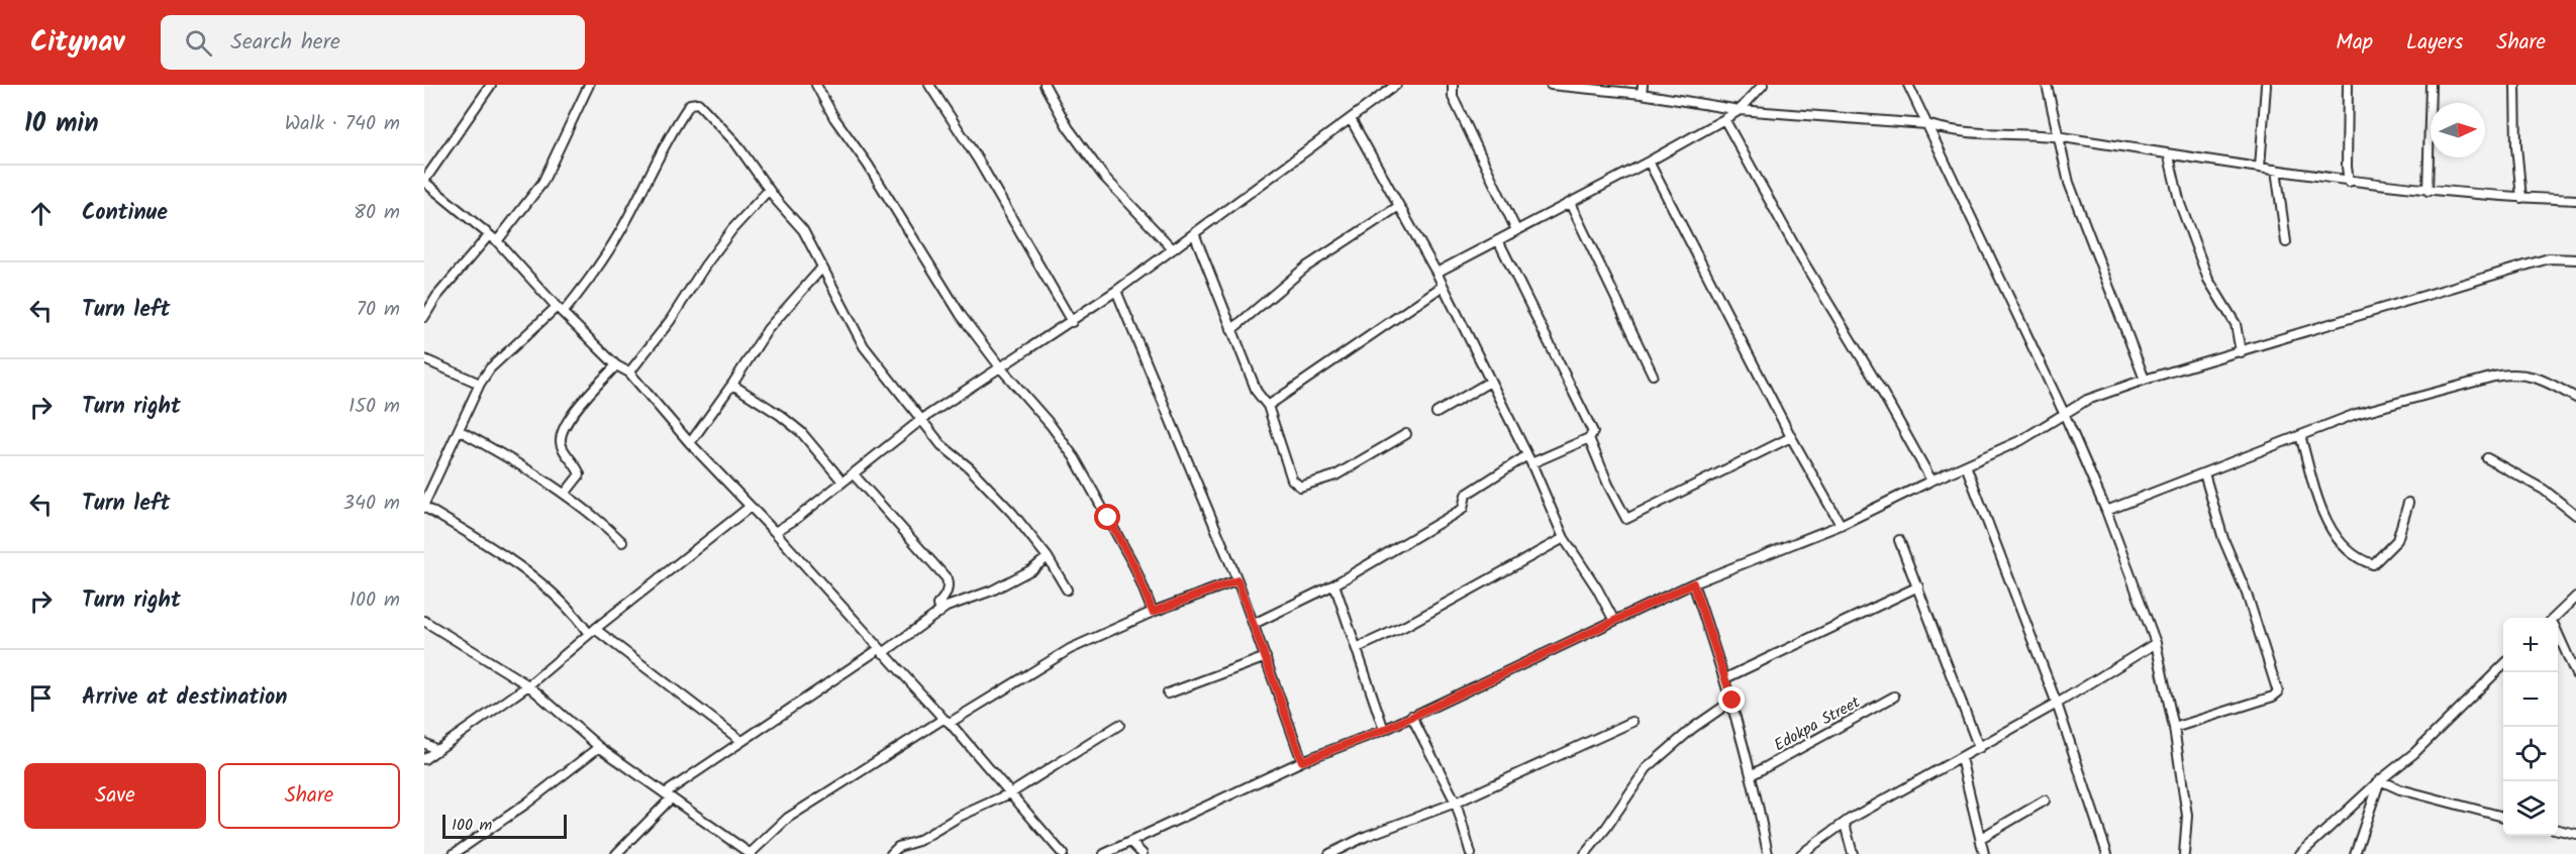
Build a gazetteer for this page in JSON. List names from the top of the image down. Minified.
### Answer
{"streets":{"street":["Edokpa Street"]},"scale_bar":"100 m","north":"right","page":{"header":"Citynav","search":"Search here","nav":["Map","Layers","Share"],"heading":["10 min","Walk · 740 m"],"list":[["Continue","80 m"],["Turn left","70 m"],["Turn right","150 m"],["Turn left","340 m"],["Turn right","100 m"],"Arrive at destination"],"map_buttons":["+","−"],"buttons":["Save","Share"],"scale":"100 m"}}
